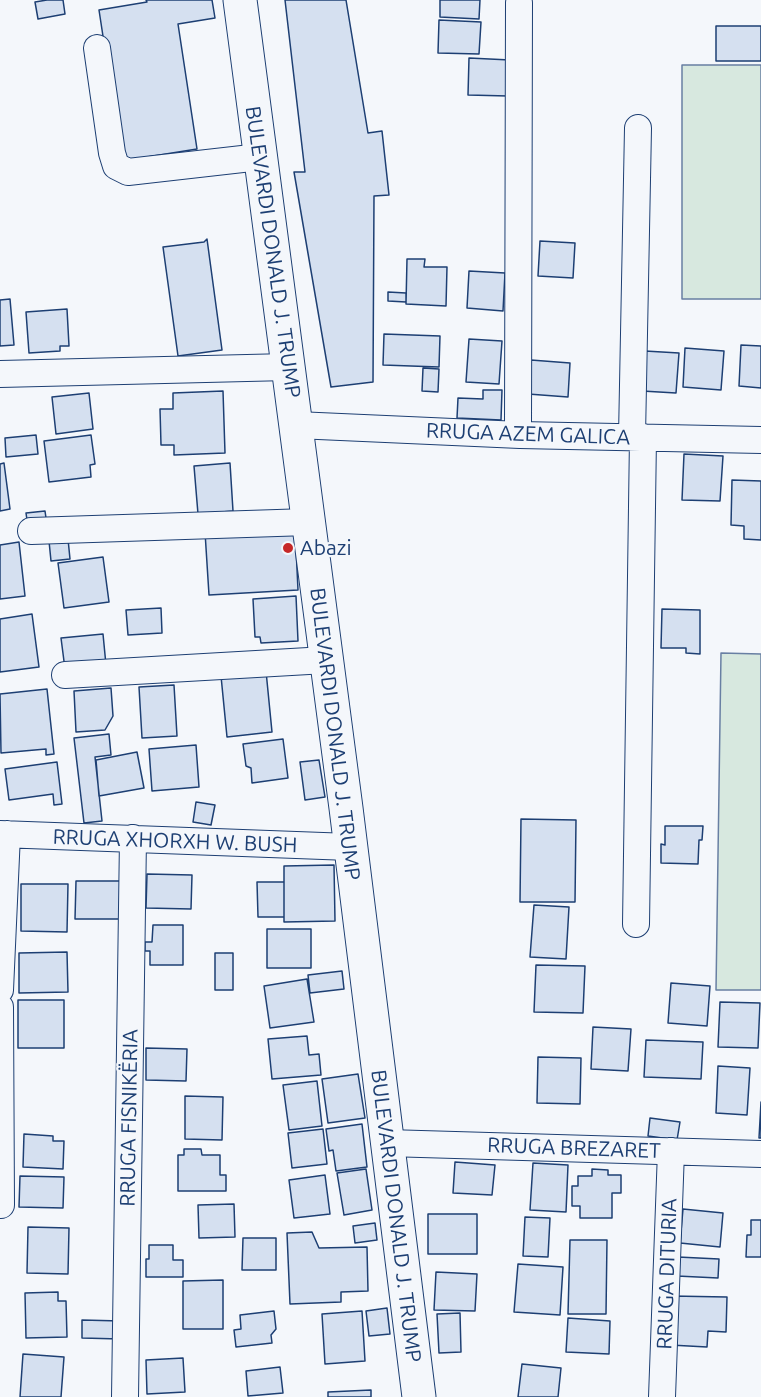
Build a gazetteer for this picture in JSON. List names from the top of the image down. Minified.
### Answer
{"streets":{"main road":["BULEVARDI DONALD J. TRUMP"],"street":["RRUGA AZEM GALICA","RRUGA XHORXH W. BUSH","RRUGA FISNIKËRIA","RRUGA BREZARET","RRUGA DITURIA"]},"crossings":[["BULEVARDI DONALD J. TRUMP","RRUGA AZEM GALICA"],["BULEVARDI DONALD J. TRUMP","RRUGA XHORXH W. BUSH"],["BULEVARDI DONALD J. TRUMP","RRUGA BREZARET"],["RRUGA XHORXH W. BUSH","RRUGA FISNIKËRIA"],["RRUGA BREZARET","RRUGA DITURIA"]],"places":["Abazi"]}
